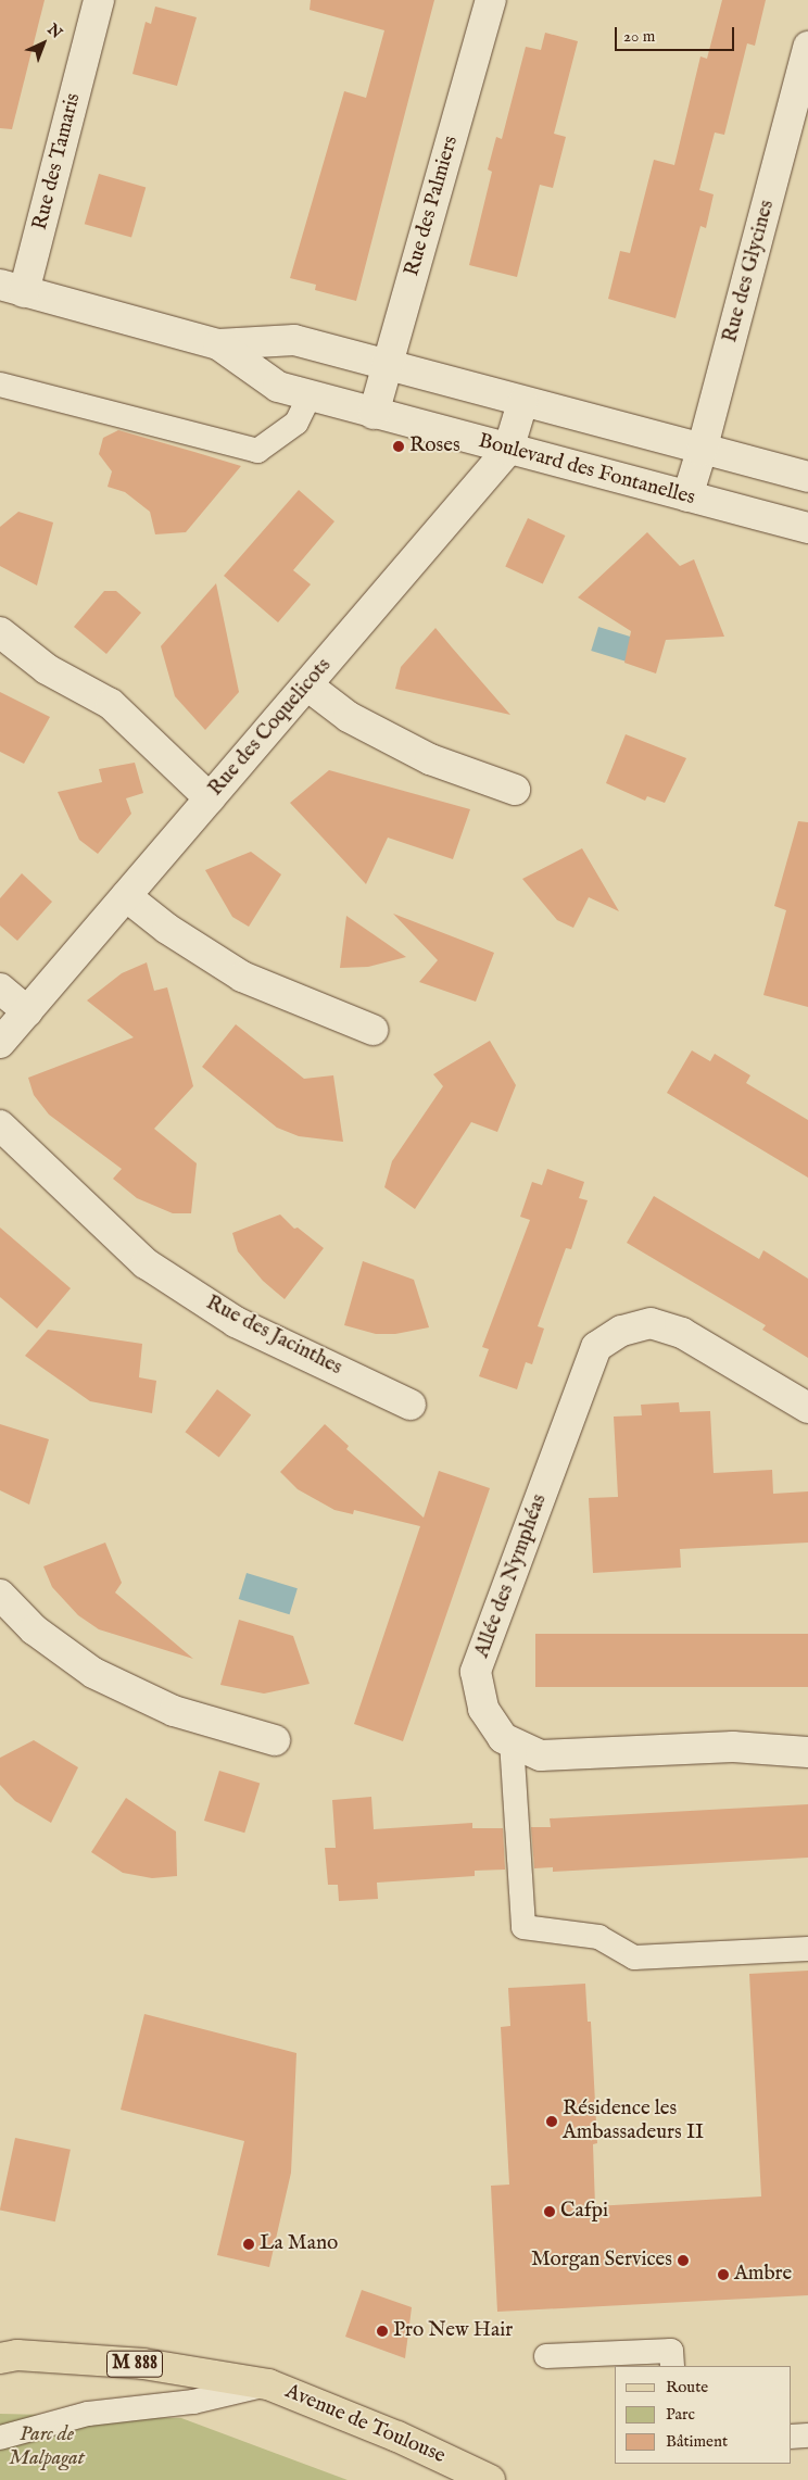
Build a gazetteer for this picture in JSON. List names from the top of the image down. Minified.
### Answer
{"streets":{"main road":["M 888","Avenue de Toulouse"],"street":["Rue des Tamaris","Rue des Palmiers","Rue des Glycines","Boulevard des Fontanelles","Rue des Coquelicots","Rue des Jacinthes","Allée des Nymphéas"]},"crossings":[["Rue des Tamaris","Boulevard des Fontanelles"],["Rue des Palmiers","Boulevard des Fontanelles"],["Rue des Glycines","Boulevard des Fontanelles"],["Boulevard des Fontanelles","Rue des Coquelicots"]],"parks":["Parc de Malpagat"],"places":["Roses","Résidence les Ambassadeurs II","Cafpi","La Mano","Morgan Services","Ambre","Pro New Hair"],"legend":["Route","Parc","Bâtiment"],"scale_bar":"20 m","north":"top right"}
